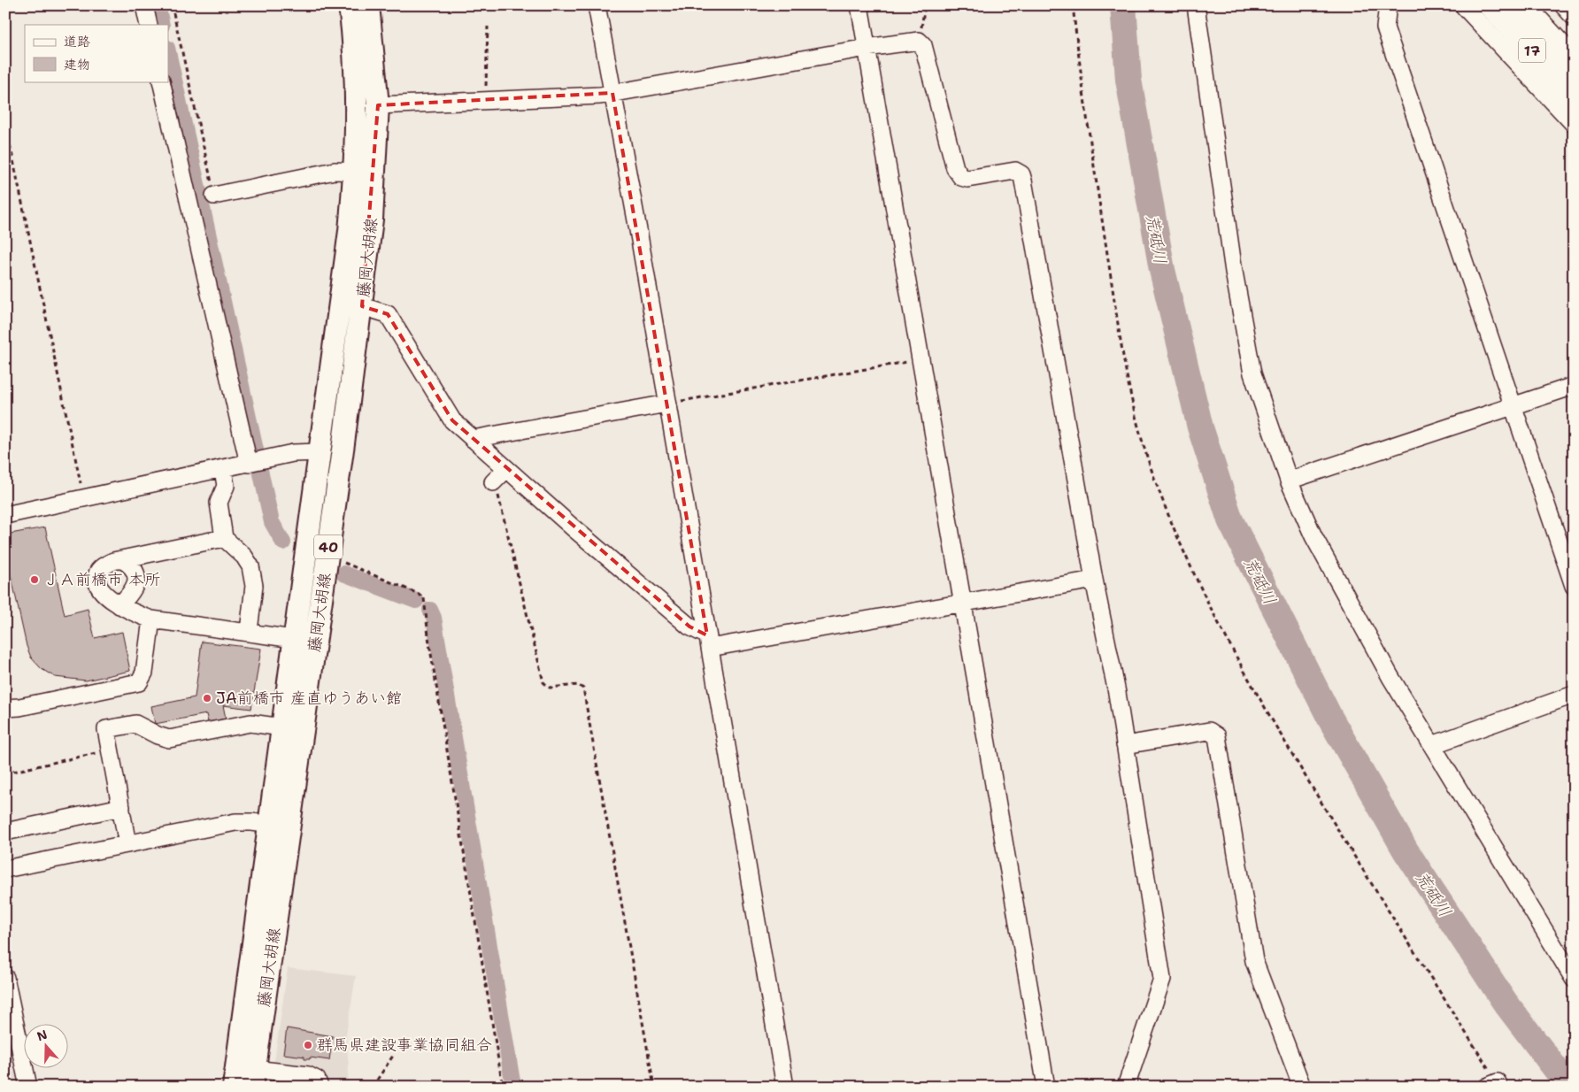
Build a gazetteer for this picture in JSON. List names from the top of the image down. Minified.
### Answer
{"streets":{"highway":["17"],"main road":["藤岡大胡線","40"]},"water":["荒砥川"],"places":["ＪＡ前橋市 本所","JA前橋市 産直ゆうあい館","群馬県建設事業協同組合"],"legend":["道路","建物"],"north":"top"}
